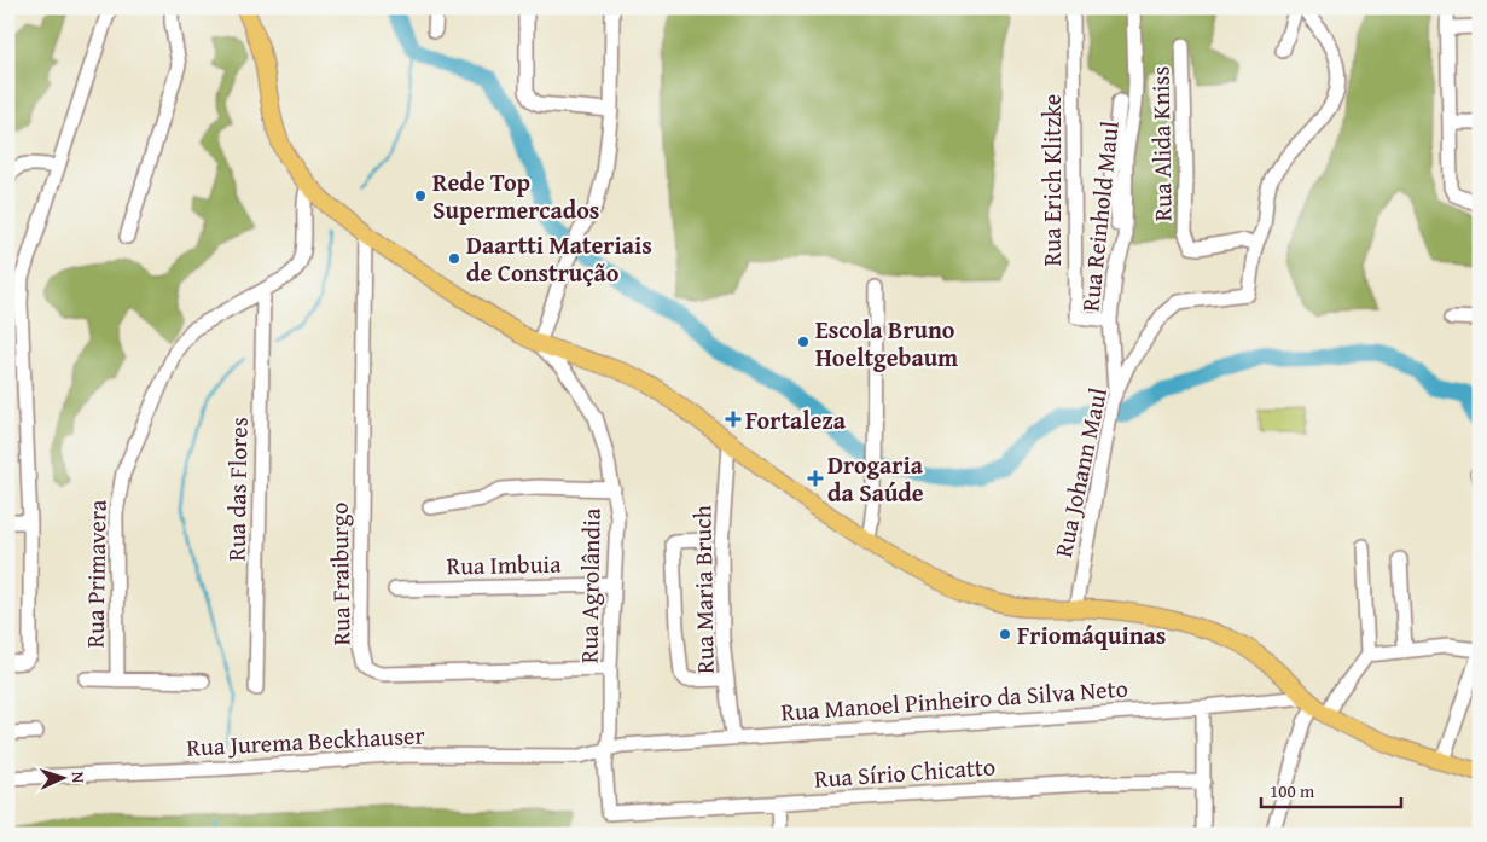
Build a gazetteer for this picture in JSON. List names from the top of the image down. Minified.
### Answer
{"streets":{"street":["Rua Alida Kniss","Rua Erich Klitzke","Rua Reinhold Maul","Rua Johann Maul","Rua das Flores","Rua Imbuia","Rua Primavera","Rua Fraiburgo","Rua Agrolândia","Rua Maria Bruch","Rua Manoel Pinheiro da Silva Neto","Rua Jurema Beckhauser","Rua Sírio Chicatto"]},"crossings":[["Rua Alida Kniss","Rua Johann Maul"],["Rua Erich Klitzke","Rua Reinhold Maul"],["Rua Reinhold Maul","Rua Johann Maul"],["Rua das Flores","Rua Primavera"],["Rua Imbuia","Rua Agrolândia"],["Rua Fraiburgo","Rua Agrolândia"],["Rua Agrolândia","Rua Manoel Pinheiro da Silva Neto"],["Rua Agrolândia","Rua Jurema Beckhauser"],["Rua Agrolândia","Rua Sírio Chicatto"],["Rua Maria Bruch","Rua Manoel Pinheiro da Silva Neto"],["Rua Manoel Pinheiro da Silva Neto","Rua Jurema Beckhauser"]],"places":{"other":["Rede Top Supermercados","Daartti Materiais de Construção","Escola Bruno Hoeltgebaum","Friomáquinas"],"health":["Fortaleza","Drogaria da Saúde"]},"scale_bar":"100 m","north":"right"}
